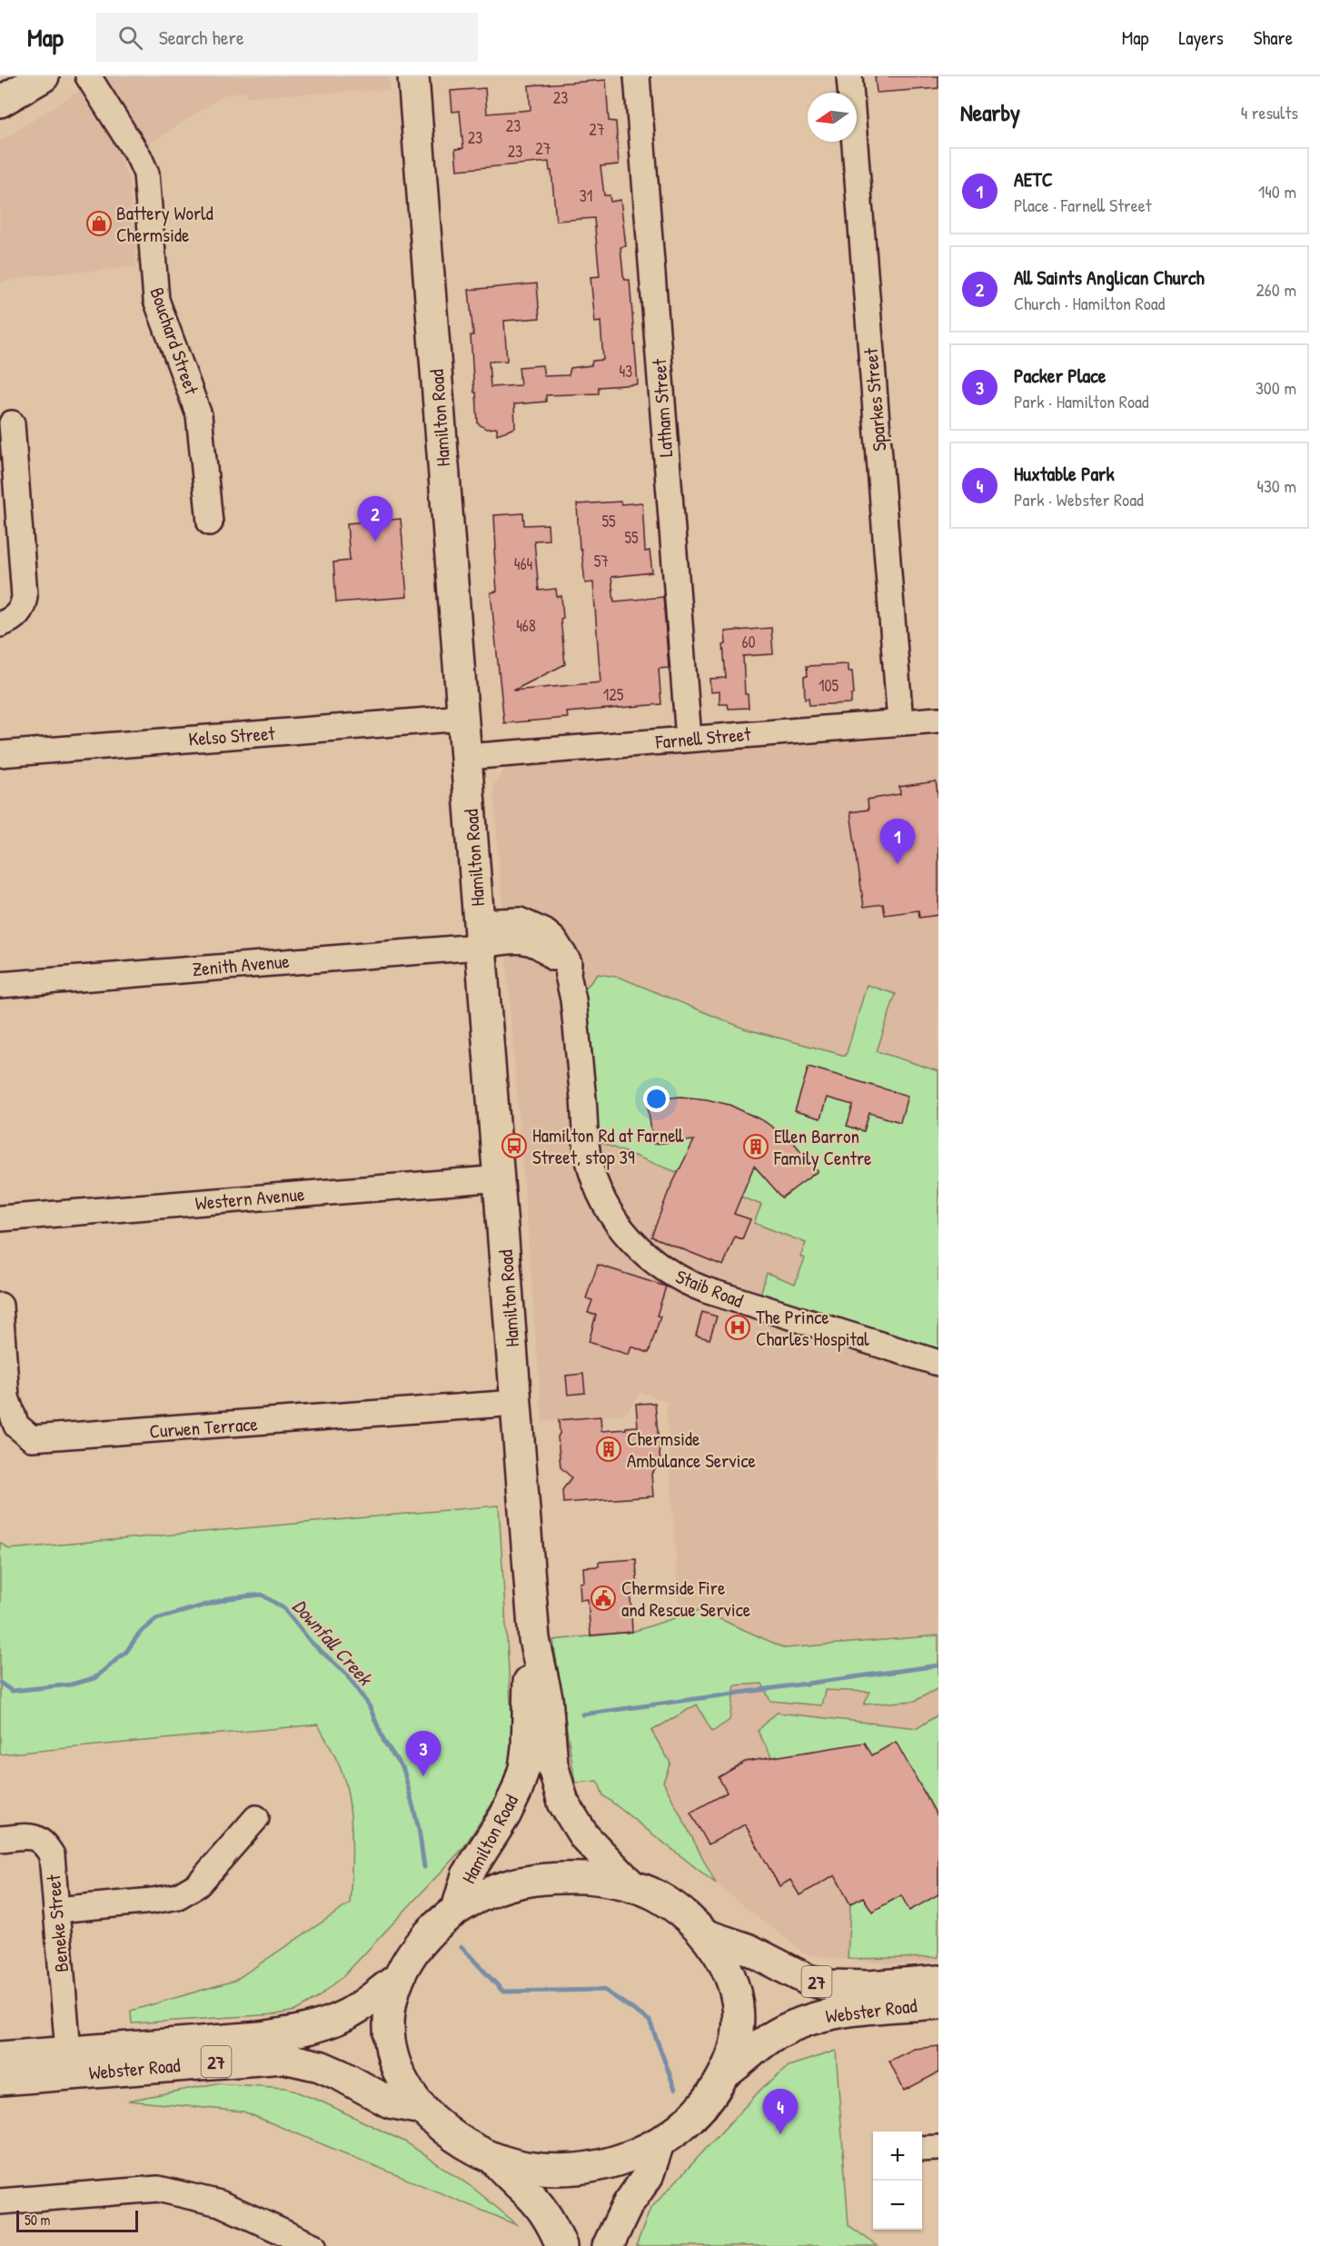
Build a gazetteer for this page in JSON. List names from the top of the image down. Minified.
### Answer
{"streets":{"main road":["Hamilton Road","27","Webster Road"],"street":["Bouchard Street","Sparkes Street","Latham Street","Kelso Street","Farnell Street","Zenith Avenue","Western Avenue","Staib Road","Curwen Terrace","Beneke Street"]},"crossings":[["Sparkes Street","Farnell Street"],["Latham Street","Farnell Street"],["Hamilton Road","Kelso Street"],["Hamilton Road","Farnell Street"],["Hamilton Road","Zenith Avenue"],["Hamilton Road","Western Avenue"],["Hamilton Road","Staib Road"],["Hamilton Road","Curwen Terrace"],["Hamilton Road","27"],["Zenith Avenue","Staib Road"],["Beneke Street","Webster Road"],["27","Webster Road"]],"water":["Downfall Creek"],"places":{"shop":["Battery World Chermside"],"bus stop":["Hamilton Rd at Farnell Street, stop 39"],"building":["Ellen Barron Family Centre","Chermside Ambulance Service"],"hospital":["The Prince Charles Hospital"],"public building":["Chermside Fire and Rescue Service"]},"house_numbers":["23","23","27","23","27","23","31","43","55","55","57","464","468","60","105","125"],"scale_bar":"50 m","north":"left","page":{"header":"Map","search":"Search here","nav":["Map","Layers","Share"],"heading":["Nearby","4 results"],"list":[{"mark":"1","name":"AETC","note":"Place · Farnell Street","value":"140 m"},{"mark":"2","name":"All Saints Anglican Church","note":"Church · Hamilton Road","value":"260 m"},{"mark":"3","name":"Packer Place","note":"Park · Hamilton Road","value":"300 m"},{"mark":"4","name":"Huxtable Park","note":"Park · Webster Road","value":"430 m"}],"pins":["2","1","3","4"],"map_buttons":["+","−"],"scale":"50 m"}}
